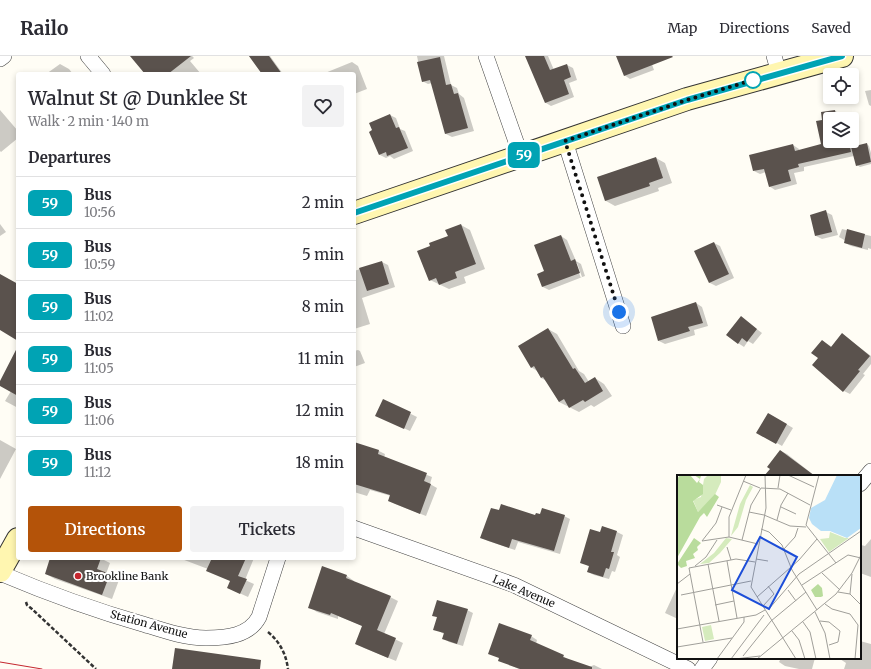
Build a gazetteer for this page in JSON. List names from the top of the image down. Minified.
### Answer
{"streets":{"street":["Lake Avenue","Station Avenue"]},"places":["Brookline Bank"],"lines":["bus line 59"],"page":{"header":"Railo","nav":["Map","Directions","Saved"],"on_map":"59","heading":[["Walnut St @ Dunklee St","Walk · 2 min · 140 m"],"Departures"],"list":[{"mark":"59","name":"Bus","note":"10:56","value":"2 min"},{"mark":"59","name":"Bus","note":"10:59","value":"5 min"},{"mark":"59","name":"Bus","note":"11:02","value":"8 min"},{"mark":"59","name":"Bus","note":"11:05","value":"11 min"},{"mark":"59","name":"Bus","note":"11:06","value":"12 min"},{"mark":"59","name":"Bus","note":"11:12","value":"18 min"}],"buttons":["Directions","Tickets"]}}
